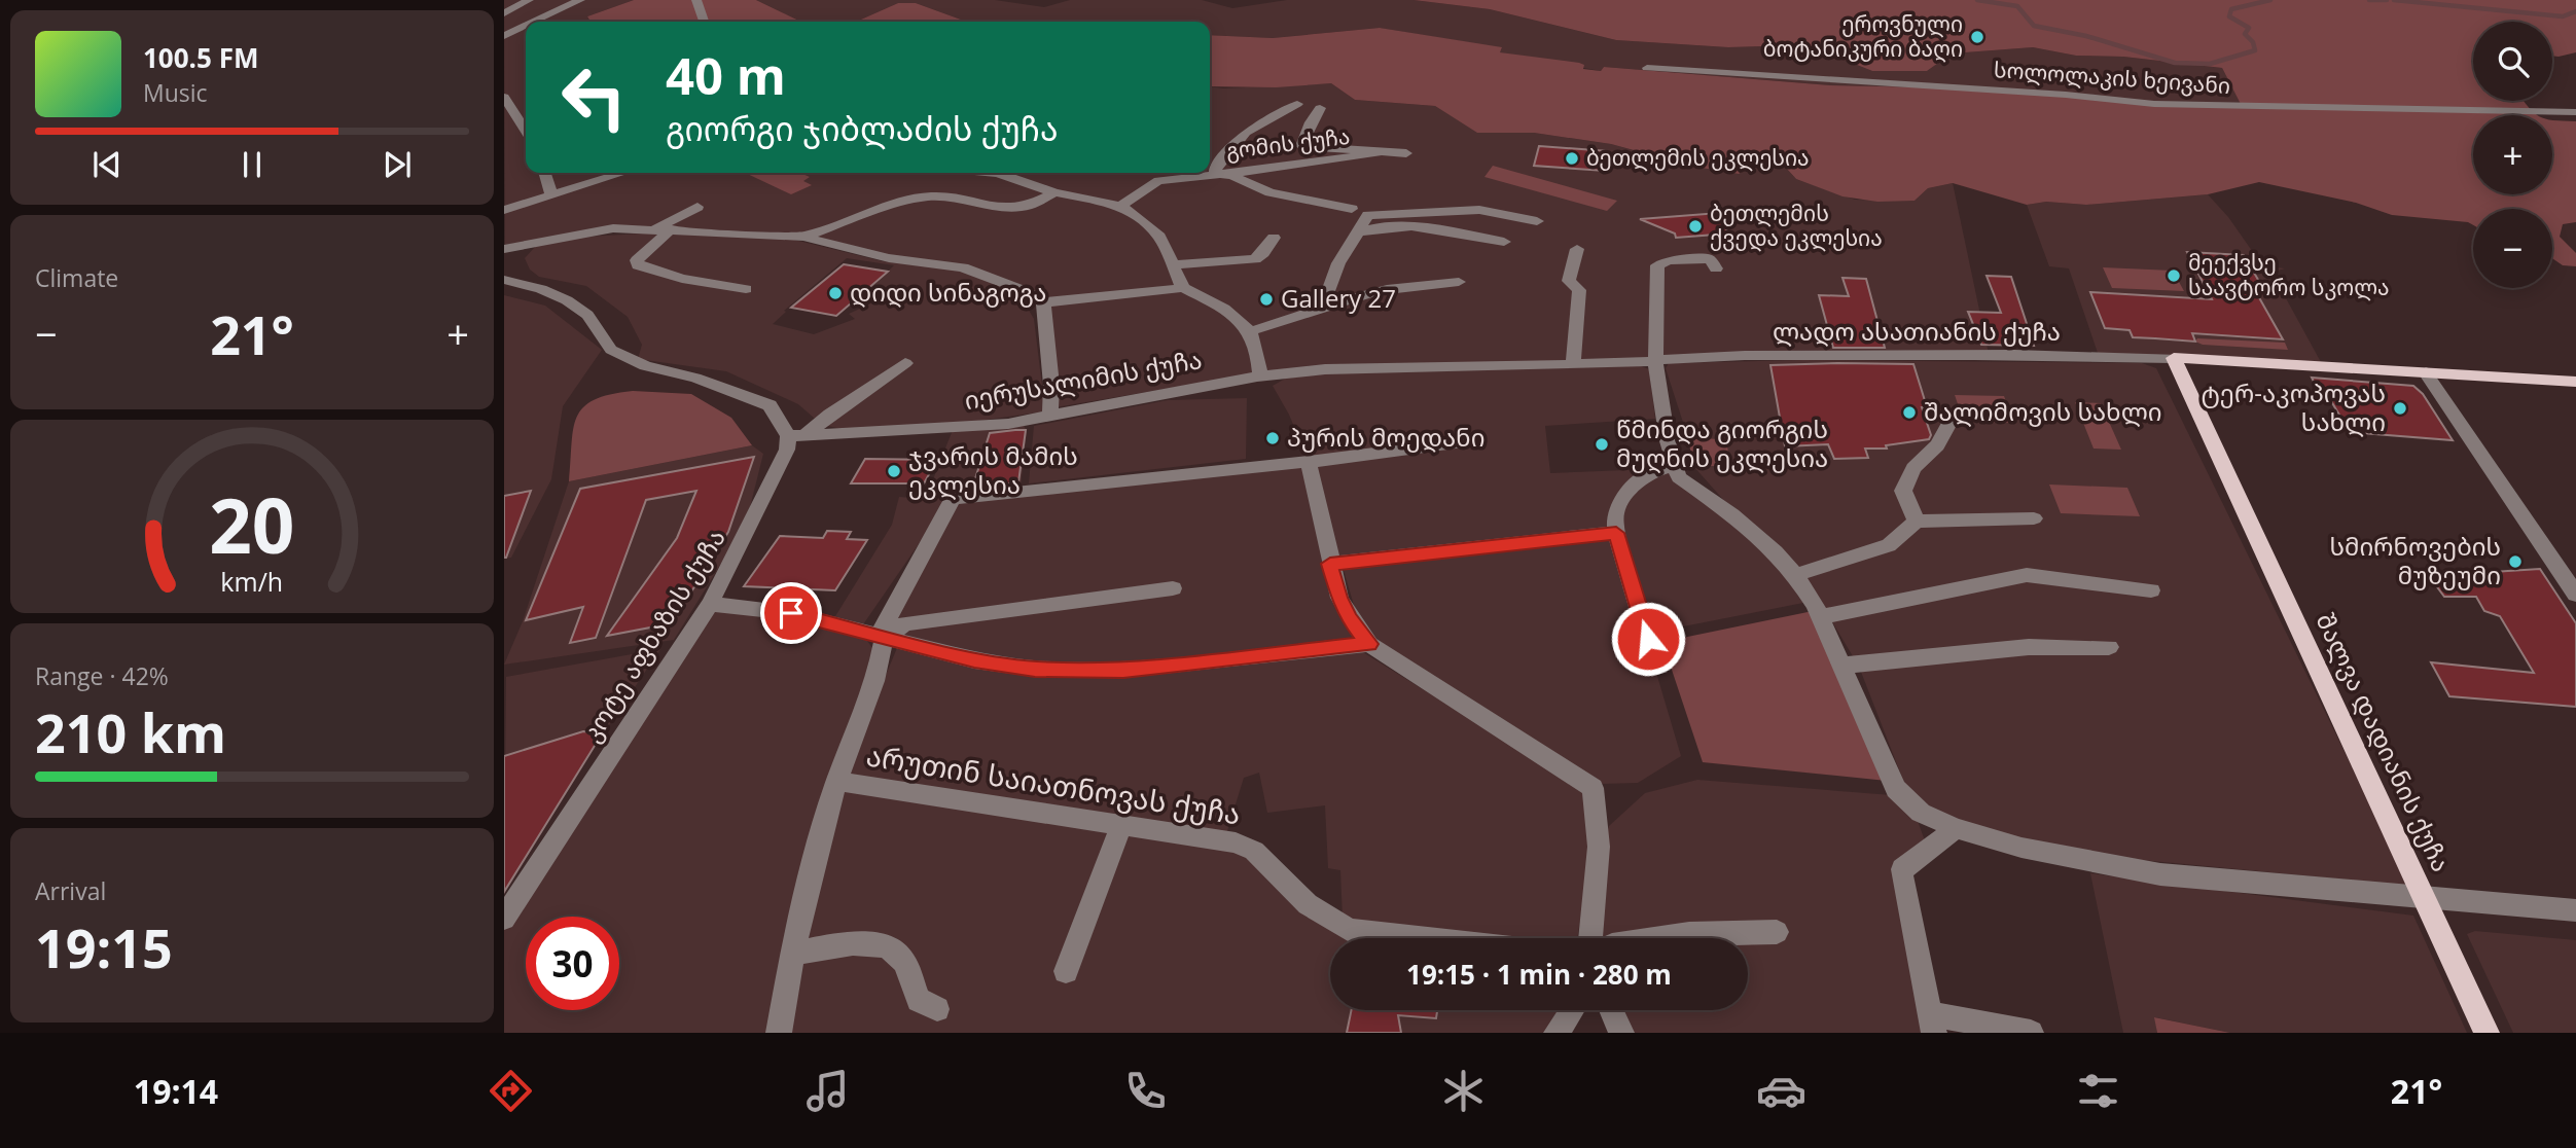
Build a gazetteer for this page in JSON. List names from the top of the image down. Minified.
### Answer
{"streets":{"main road":["ლადო ასათიანის ქუჩა","შალვა დადიანის ქუჩა"],"street":["სოლოლაკის ხეივანი","გომის ქუჩა","იერუსალიმის ქუჩა","კოტე აფხაზის ქუჩა","არუთინ საიათნოვას ქუჩა"]},"crossings":[["ლადო ასათიანის ქუჩა","იერუსალიმის ქუჩა"],["ლადო ასათიანის ქუჩა","შალვა დადიანის ქუჩა"],["იერუსალიმის ქუჩა","კოტე აფხაზის ქუჩა"]],"places":["ეროვნული ბოტანიკური ბაღი","ბეთლემის ეკლესია","ბეთლემის ქვედა ეკლესია","მეექვსე საავტორო სკოლა","დიდი სინაგოგა","Gallery 27","ტერ-აკოპოვას სახლი","შალიმოვის სახლი","პურის მოედანი","წმინდა გიორგის მუღნის ეკლესია","ჯვარის მამის ეკლესია","სმირნოვების მუზეუმი"],"page":{"map_buttons":["+","−"],"turn":["40 m","გიორგი ჯიბლაძის ქუჩა"],"song":["100.5 FM","Music"],"tile":["Climate",["Range · 42%","210 km"],["Arrival","19:15"]],"heat":["−","21°","+"],"limit":"30","trip":"19:15 · 1 min · 280 m","tabs":["19:14","21°"],"gauge":["20","km/h"]}}
